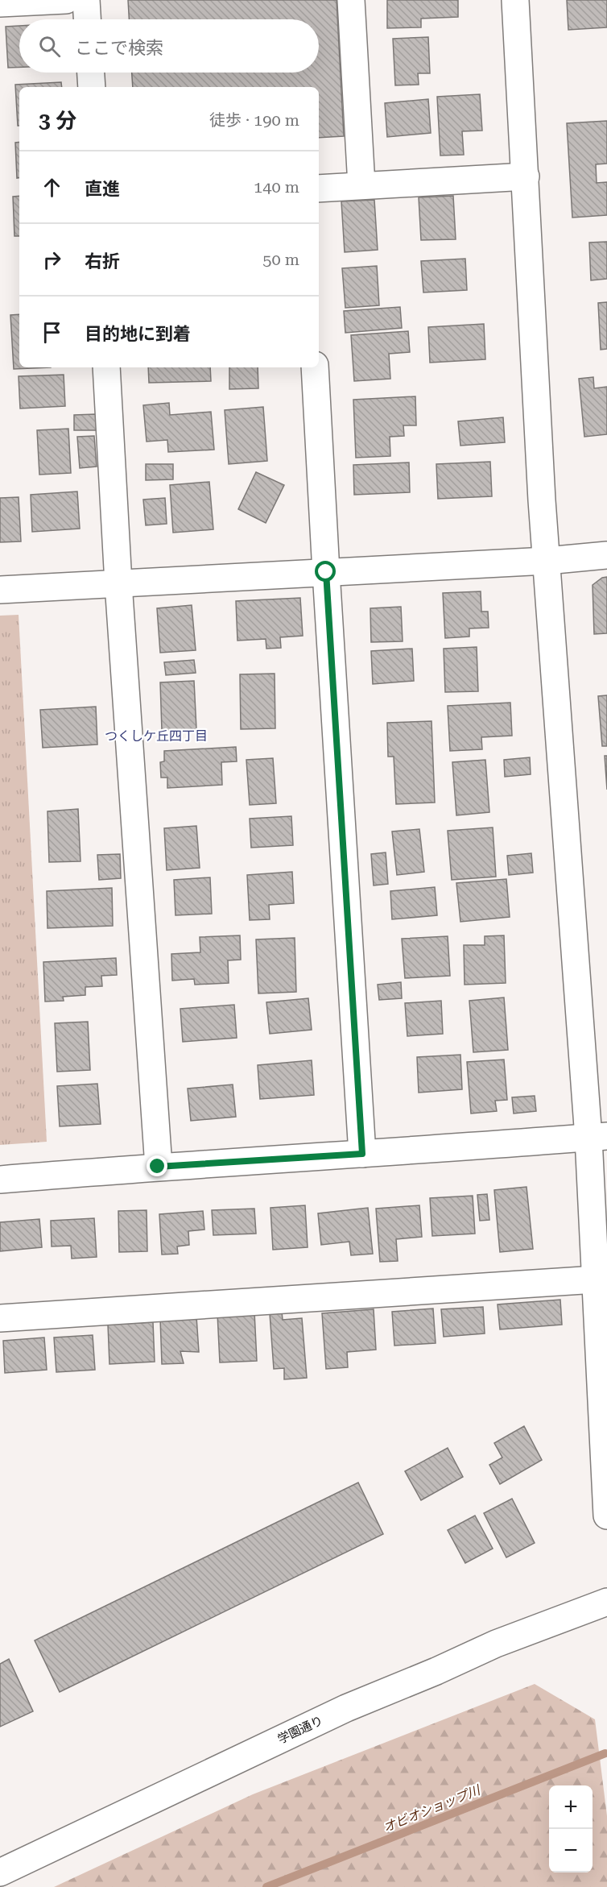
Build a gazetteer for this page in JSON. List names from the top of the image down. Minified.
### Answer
{"streets":{"street":["学園通り"]},"districts":["つくしケ丘四丁目"],"water":["オビオショップ川"],"page":{"search":"ここで検索","heading":["3 分","徒歩 · 190 m"],"list":[["直進","140 m"],["右折","50 m"],"目的地に到着"],"map_buttons":["+","−"]}}
